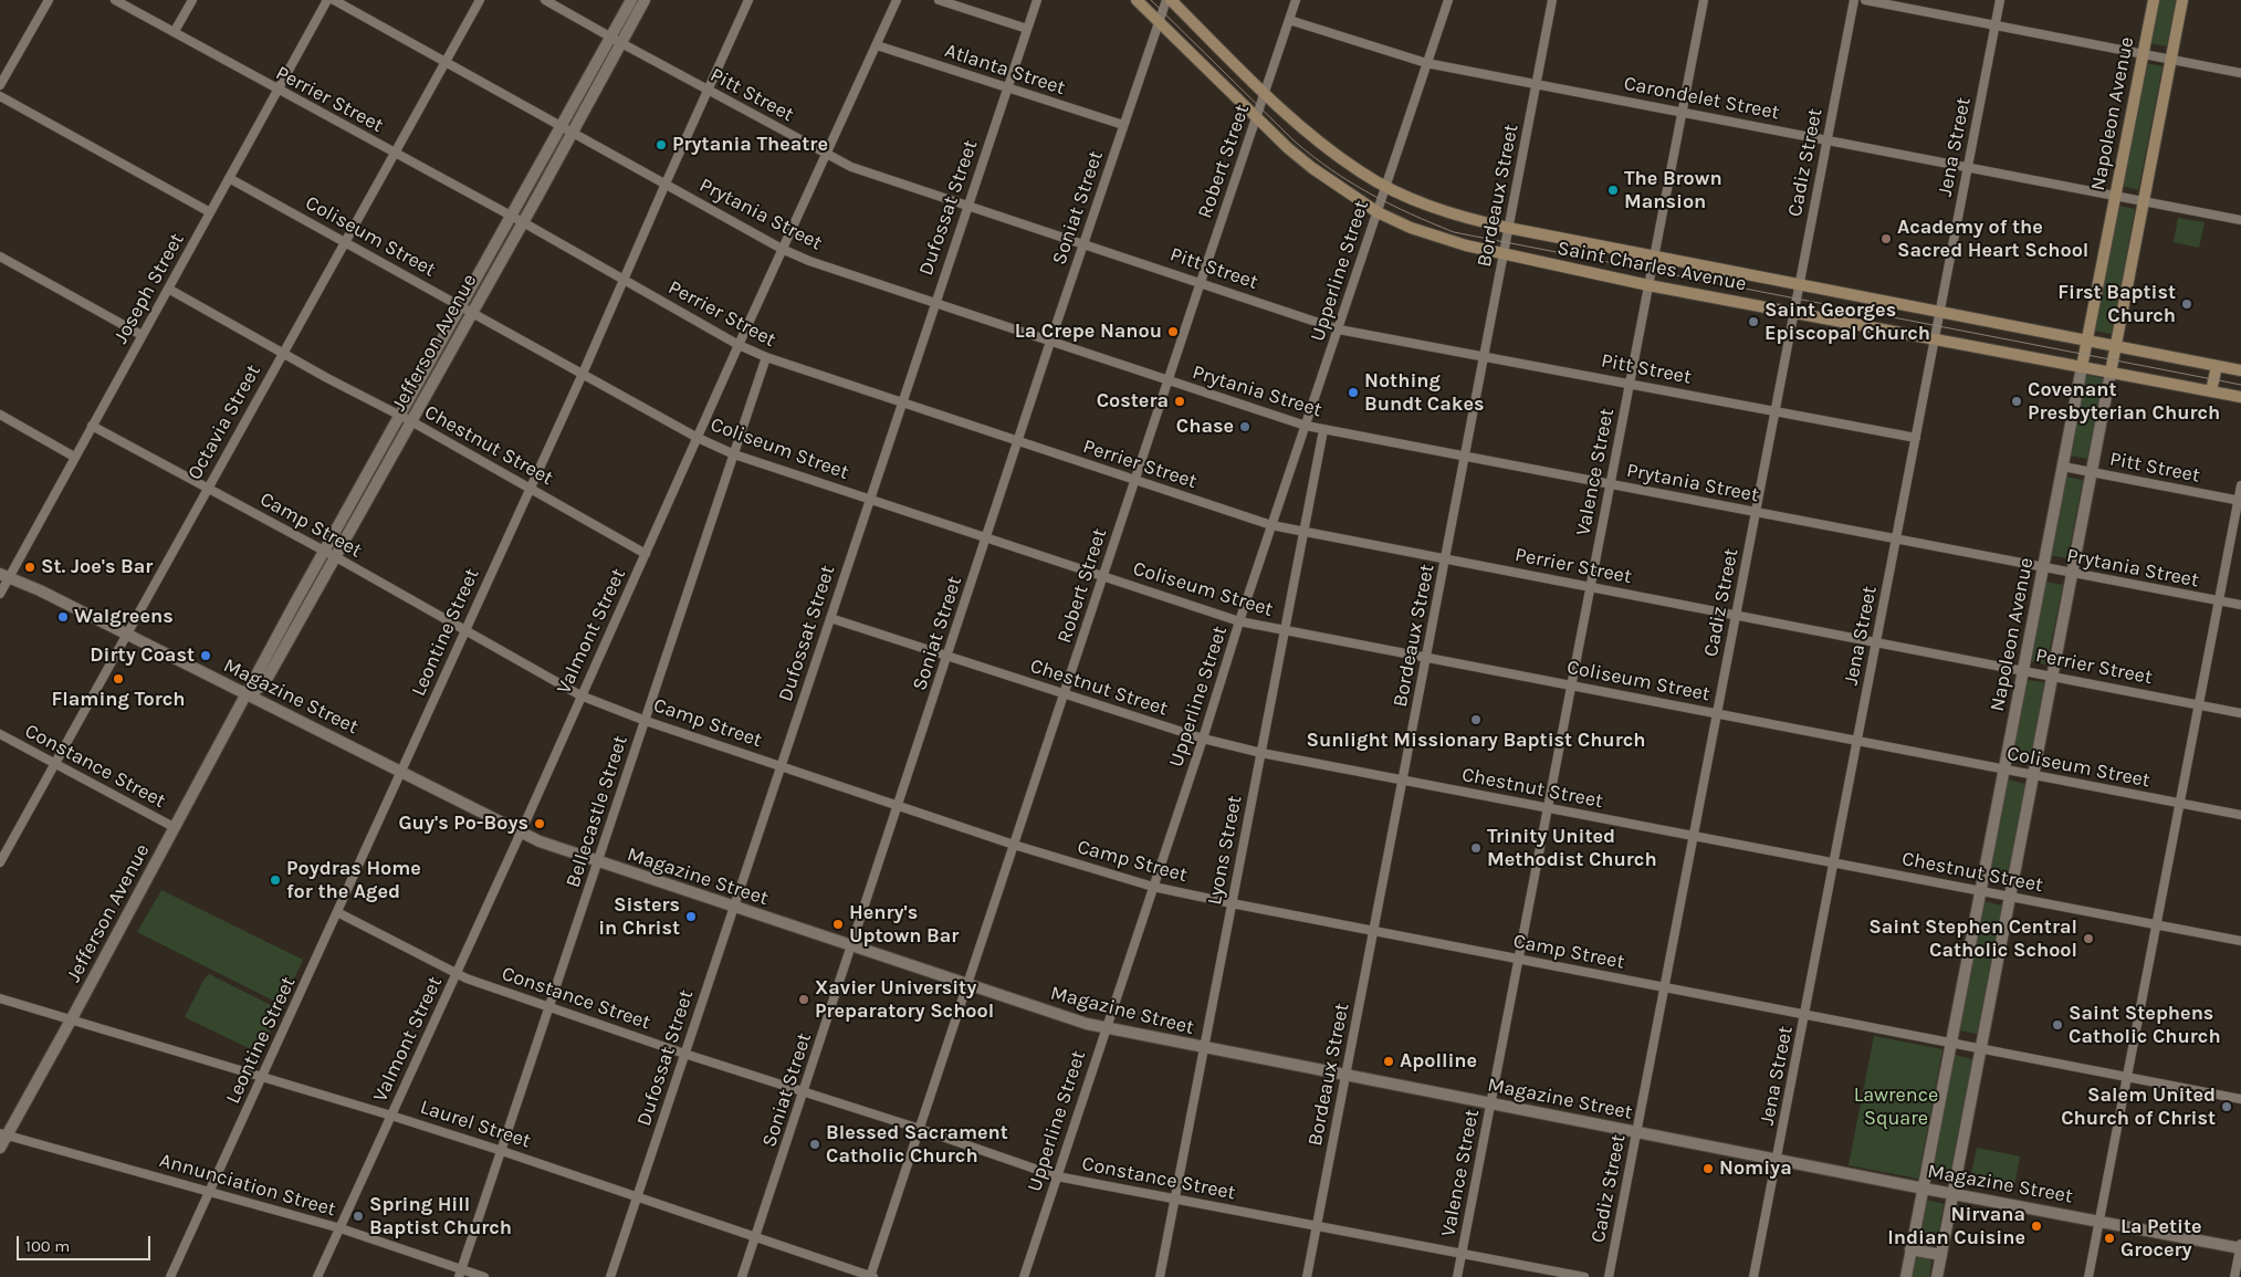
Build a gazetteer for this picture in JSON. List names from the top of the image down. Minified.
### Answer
{"streets":{"main road":["Napoleon Avenue","Saint Charles Avenue"],"street":["Atlanta Street","Pitt Street","Carondelet Street","Perrier Street","Jena Street","Robert Street","Cadiz Street","Bordeaux Street","Dufossat Street","Soniat Street","Prytania Street","Coliseum Street","Upperline Street","Joseph Street","Jefferson Avenue","Octavia Street","Chestnut Street","Valence Street","Camp Street","Valmont Street","Leontine Street","Magazine Street","Constance Street","Bellecastle Street","Lyons Street","Laurel Street","Annunciation Street"]},"crossings":[["Atlanta Street","Dufossat Street"],["Atlanta Street","Soniat Street"],["Atlanta Street","Valmont Street"],["Pitt Street","Napoleon Avenue"],["Pitt Street","Jena Street"],["Pitt Street","Robert Street"],["Pitt Street","Cadiz Street"],["Pitt Street","Bordeaux Street"],["Pitt Street","Dufossat Street"],["Pitt Street","Soniat Street"],["Pitt Street","Upperline Street"],["Pitt Street","Jefferson Avenue"],["Pitt Street","Valence Street"],["Pitt Street","Valmont Street"],["Pitt Street","Leontine Street"],["Carondelet Street","Napoleon Avenue"],["Carondelet Street","Jena Street"],["Carondelet Street","Robert Street"],["Carondelet Street","Cadiz Street"],["Carondelet Street","Bordeaux Street"],["Carondelet Street","Upperline Street"],["Carondelet Street","Valence Street"],["Perrier Street","Napoleon Avenue"],["Perrier Street","Jena Street"],["Perrier Street","Robert Street"],["Perrier Street","Cadiz Street"],["Perrier Street","Bordeaux Street"],["Perrier Street","Dufossat Street"],["Perrier Street","Soniat Street"],["Perrier Street","Upperline Street"],["Perrier Street","Joseph Street"],["Perrier Street","Jefferson Avenue"],["Perrier Street","Octavia Street"],["Perrier Street","Valence Street"],["Perrier Street","Valmont Street"],["Perrier Street","Leontine Street"],["Perrier Street","Bellecastle Street"],["Perrier Street","Lyons Street"],["Napoleon Avenue","Prytania Street"],["Napoleon Avenue","Coliseum Street"],["Napoleon Avenue","Saint Charles Avenue"],["Napoleon Avenue","Chestnut Street"],["Napoleon Avenue","Camp Street"],["Napoleon Avenue","Magazine Street"],["Jena Street","Prytania Street"],["Jena Street","Coliseum Street"],["Jena Street","Saint Charles Avenue"],["Jena Street","Chestnut Street"],["Jena Street","Camp Street"],["Jena Street","Magazine Street"],["Robert Street","Prytania Street"],["Robert Street","Coliseum Street"],["Robert Street","Saint Charles Avenue"],["Robert Street","Chestnut Street"],["Robert Street","Camp Street"],["Robert Street","Magazine Street"],["Robert Street","Constance Street"],["Robert Street","Laurel Street"],["Cadiz Street","Prytania Street"],["Cadiz Street","Coliseum Street"],["Cadiz Street","Saint Charles Avenue"],["Cadiz Street","Chestnut Street"],["Cadiz Street","Camp Street"],["Cadiz Street","Magazine Street"],["Bordeaux Street","Prytania Street"],["Bordeaux Street","Coliseum Street"],["Bordeaux Street","Saint Charles Avenue"],["Bordeaux Street","Chestnut Street"],["Bordeaux Street","Camp Street"],["Bordeaux Street","Magazine Street"],["Bordeaux Street","Constance Street"],["Dufossat Street","Prytania Street"],["Dufossat Street","Coliseum Street"],["Dufossat Street","Chestnut Street"],["Dufossat Street","Camp Street"],["Dufossat Street","Magazine Street"],["Dufossat Street","Constance Street"],["Dufossat Street","Laurel Street"],["Soniat Street","Prytania Street"],["Soniat Street","Coliseum Street"],["Soniat Street","Saint Charles Avenue"],["Soniat Street","Chestnut Street"],["Soniat Street","Camp Street"],["Soniat Street","Magazine Street"],["Soniat Street","Constance Street"],["Soniat Street","Laurel Street"],["Prytania Street","Upperline Street"],["Prytania Street","Jefferson Avenue"],["Prytania Street","Octavia Street"],["Prytania Street","Valence Street"],["Prytania Street","Valmont Street"],["Prytania Street","Leontine Street"],["Prytania Street","Lyons Street"],["Coliseum Street","Upperline Street"],["Coliseum Street","Joseph Street"],["Coliseum Street","Jefferson Avenue"],["Coliseum Street","Octavia Street"],["Coliseum Street","Valence Street"],["Coliseum Street","Valmont Street"],["Coliseum Street","Leontine Street"],["Coliseum Street","Bellecastle Street"],["Coliseum Street","Lyons Street"],["Saint Charles Avenue","Upperline Street"],["Saint Charles Avenue","Valence Street"],["Upperline Street","Chestnut Street"],["Upperline Street","Camp Street"],["Upperline Street","Magazine Street"],["Upperline Street","Constance Street"],["Joseph Street","Chestnut Street"],["Joseph Street","Camp Street"],["Joseph Street","Magazine Street"],["Jefferson Avenue","Chestnut Street"],["Jefferson Avenue","Camp Street"],["Jefferson Avenue","Magazine Street"],["Jefferson Avenue","Constance Street"],["Jefferson Avenue","Laurel Street"],["Jefferson Avenue","Annunciation Street"],["Octavia Street","Chestnut Street"],["Octavia Street","Camp Street"],["Octavia Street","Magazine Street"],["Octavia Street","Constance Street"],["Chestnut Street","Valence Street"],["Chestnut Street","Valmont Street"],["Chestnut Street","Leontine Street"],["Chestnut Street","Lyons Street"],["Valence Street","Camp Street"],["Valence Street","Magazine Street"],["Valence Street","Constance Street"],["Camp Street","Valmont Street"],["Camp Street","Leontine Street"],["Camp Street","Bellecastle Street"],["Camp Street","Lyons Street"],["Valmont Street","Magazine Street"],["Valmont Street","Constance Street"],["Valmont Street","Laurel Street"],["Valmont Street","Annunciation Street"],["Leontine Street","Magazine Street"],["Leontine Street","Constance Street"],["Leontine Street","Laurel Street"],["Leontine Street","Annunciation Street"],["Magazine Street","Bellecastle Street"],["Magazine Street","Lyons Street"],["Constance Street","Bellecastle Street"],["Constance Street","Lyons Street"],["Bellecastle Street","Laurel Street"],["Bellecastle Street","Annunciation Street"]],"parks":["Lawrence Square"],"places":["Prytania Theatre","The Brown Mansion","Academy of the Sacred Heart School","First Baptist Church","Saint Georges Episcopal Church","La Crepe Nanou","Nothing Bundt Cakes","Costera","Covenant Presbyterian Church","Chase","St. Joe's Bar","Walgreens","Dirty Coast","Flaming Torch","Sunlight Missionary Baptist Church","Guy's Po-Boys","Trinity United Methodist Church","Poydras Home for the Aged","Sisters in Christ","Henry's Uptown Bar","Saint Stephen Central Catholic School","Xavier University Preparatory School","Saint Stephens Catholic Church","Apolline","Salem United Church of Christ","Blessed Sacrament Catholic Church","Nomiya","Spring Hill Baptist Church","Nirvana Indian Cuisine","La Petite Grocery"],"scale_bar":"100 m"}
